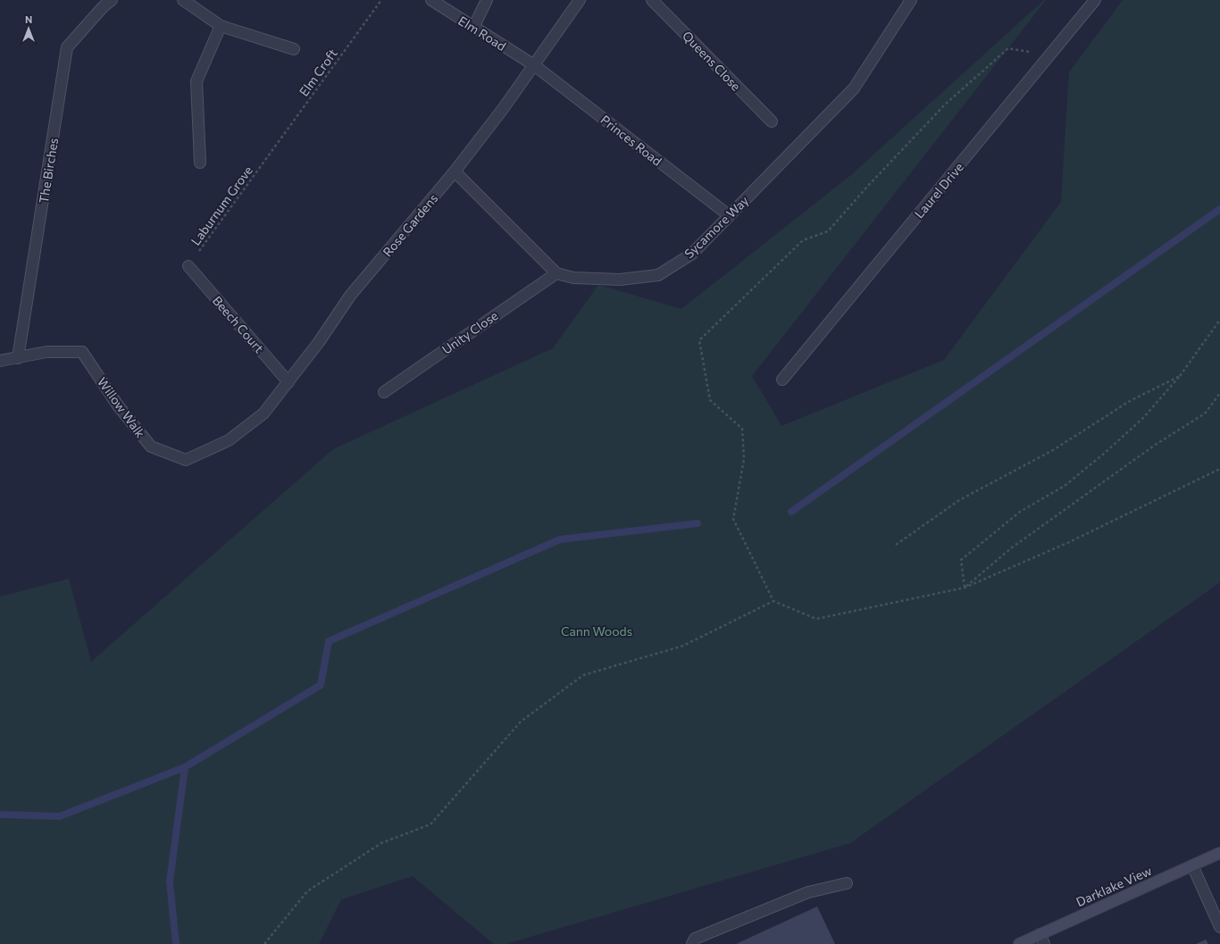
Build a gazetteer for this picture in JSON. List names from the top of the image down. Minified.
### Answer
{"streets":{"street":["Elm Road","Queens Close","Princes Road","The Birches","Laurel Drive","Rose Gardens","Sycamore Way","Beech Court","Unity Close","Willow Walk","Darklake View"],"path":["Elm Croft","Laburnum Grove"]},"crossings":[["Elm Road","Princes Road"],["Elm Road","Rose Gardens"],["Elm Croft","Laburnum Grove"],["Princes Road","Rose Gardens"],["Princes Road","Sycamore Way"],["The Birches","Willow Walk"],["Laburnum Grove","Beech Court"],["Rose Gardens","Beech Court"],["Rose Gardens","Willow Walk"],["Sycamore Way","Unity Close"]],"parks":["Cann Woods"],"north":"top"}
